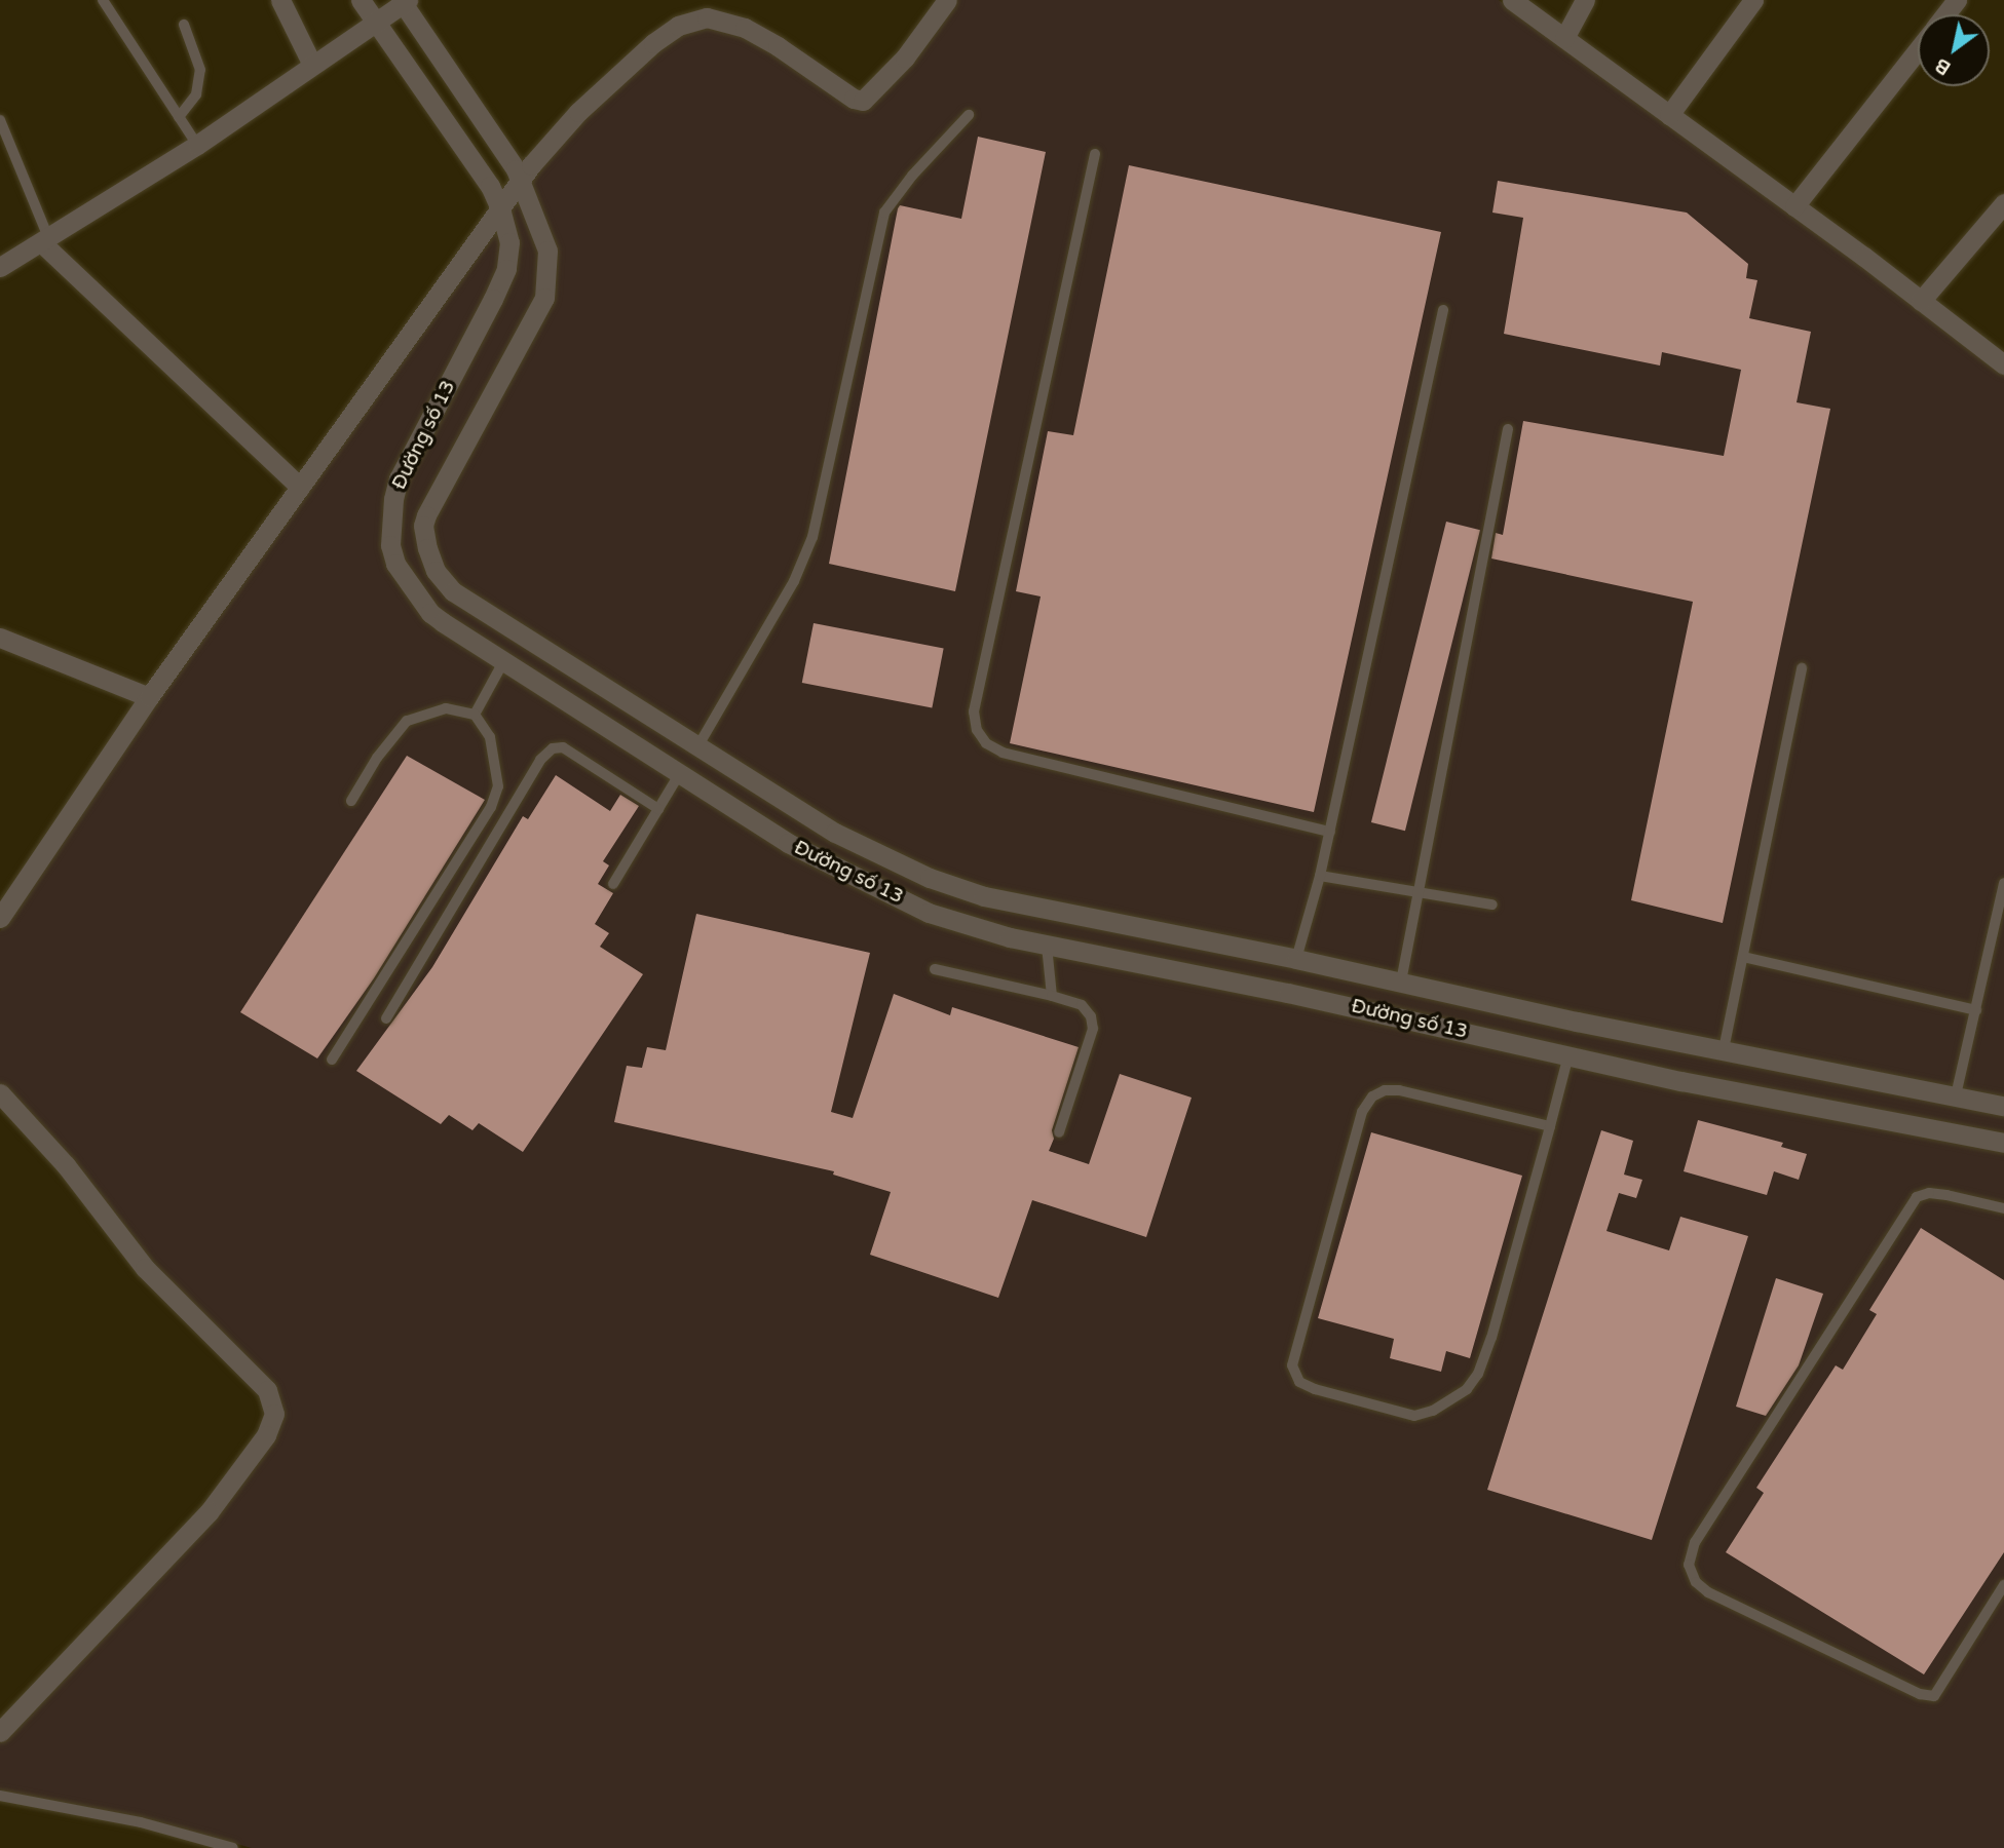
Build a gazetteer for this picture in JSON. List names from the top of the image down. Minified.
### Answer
{"streets":{"street":["Đường số 13"]},"north":"bottom left"}
